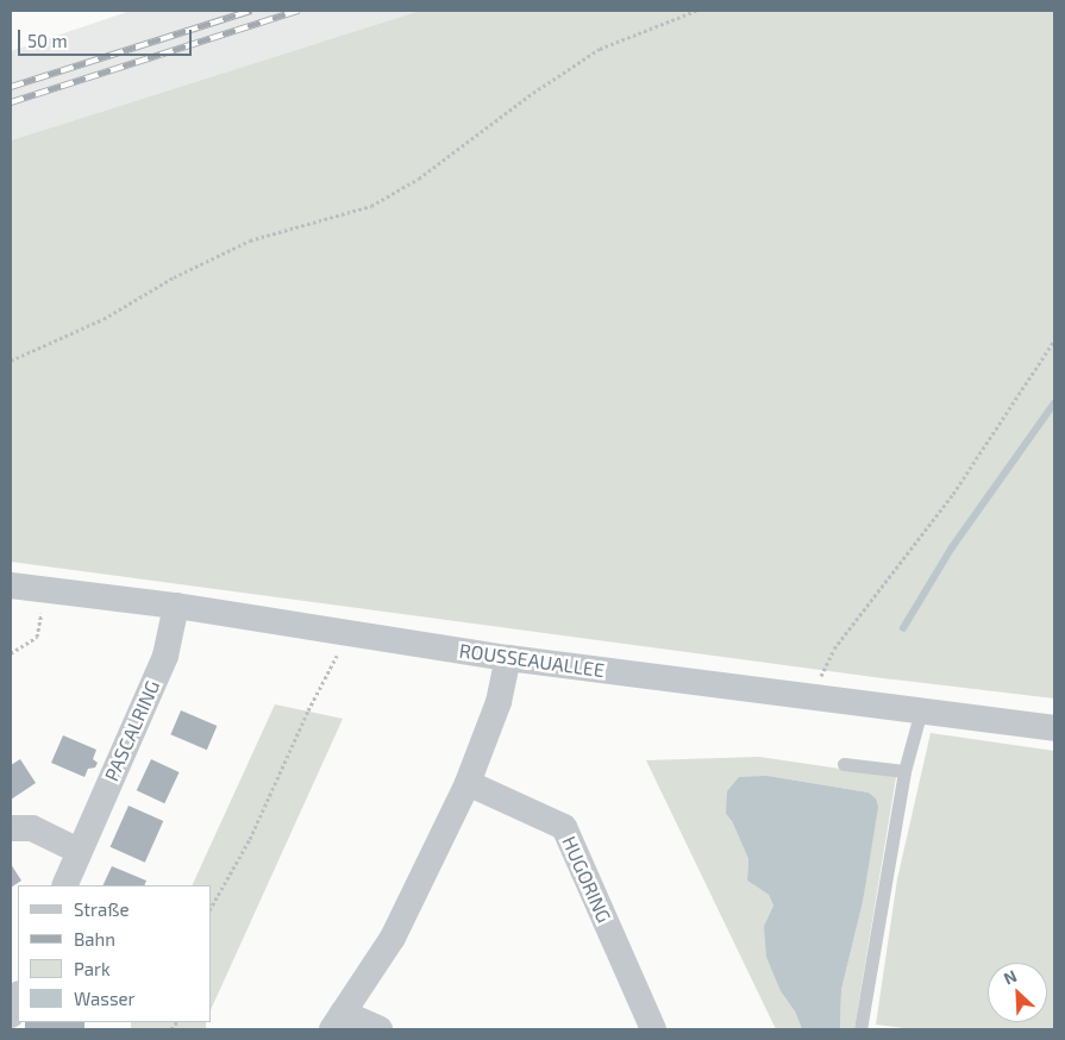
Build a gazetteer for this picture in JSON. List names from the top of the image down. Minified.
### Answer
{"streets":{"street":["ROUSSEAUALLEE","PASCALRING","HUGORING"]},"crossings":[["ROUSSEAUALLEE","PASCALRING"]],"legend":["Straße","Bahn","Park","Wasser"],"scale_bar":"50 m","north":"top left"}
